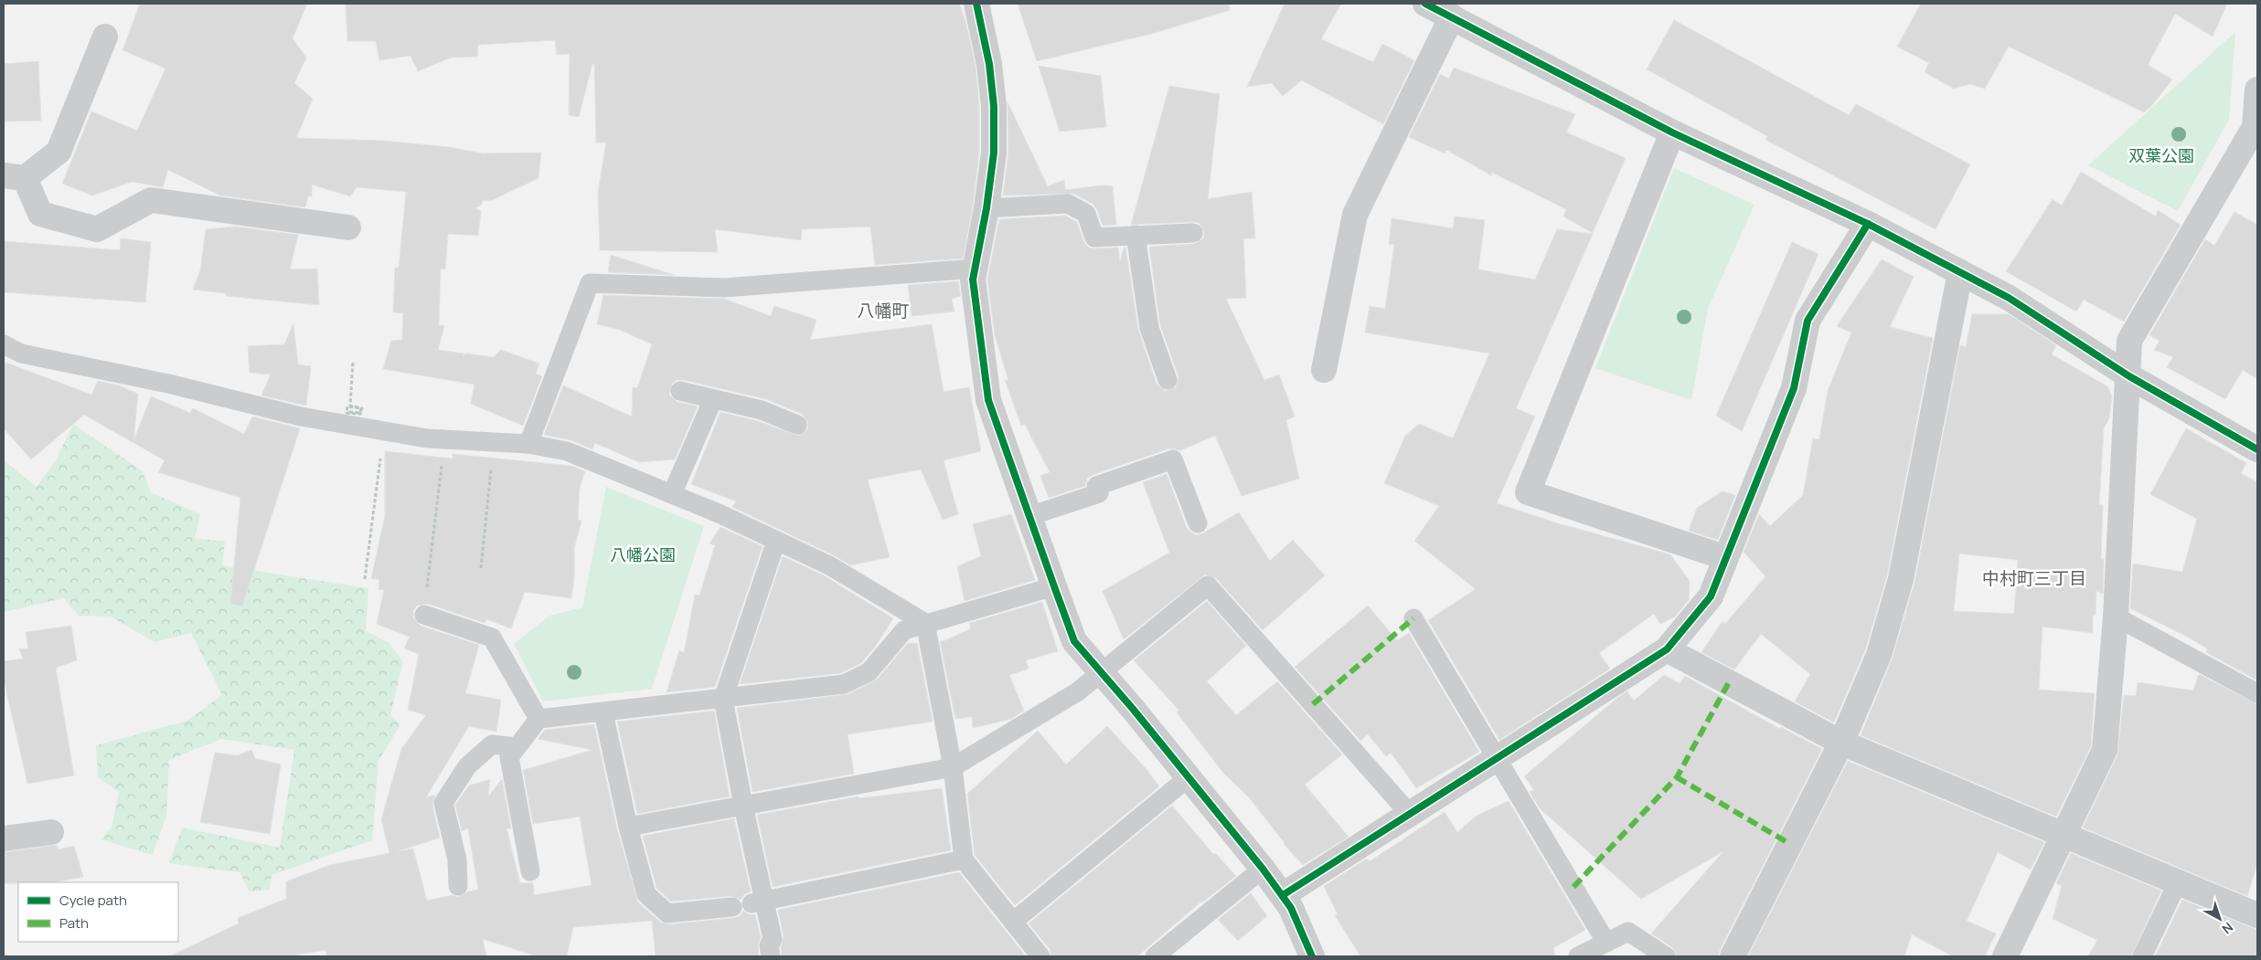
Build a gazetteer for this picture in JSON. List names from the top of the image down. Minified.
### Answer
{"districts":["八幡町","中村町三丁目"],"parks":["双葉公園","八幡公園"],"legend":["Cycle path","Path"],"north":"bottom right"}
